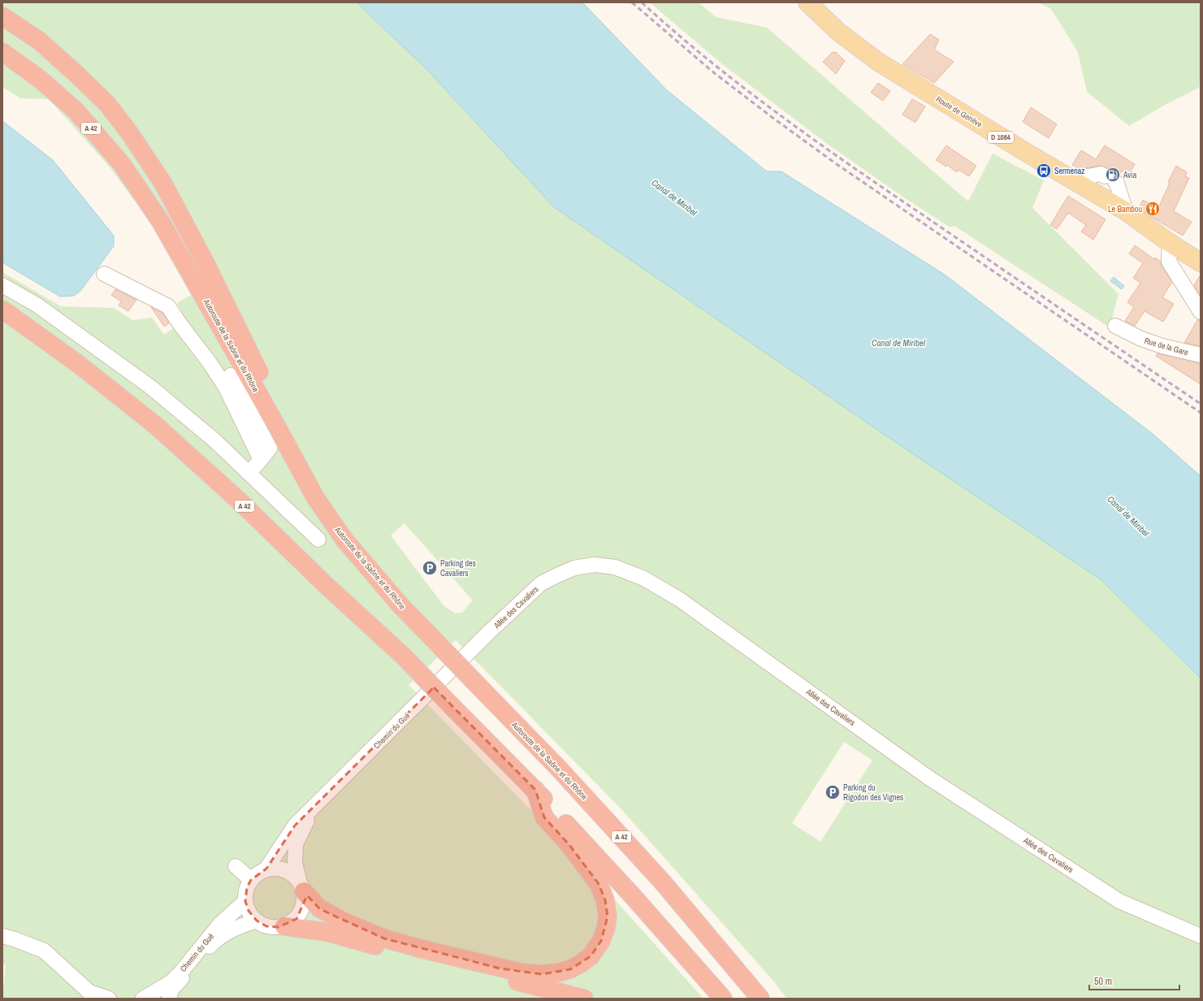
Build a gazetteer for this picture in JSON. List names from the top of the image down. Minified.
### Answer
{"streets":{"highway":["A 42","Autoroute de la Saône et du Rhône"],"main road":["Route de Genève","D 1084"],"street":["Rue de la Gare","Allée des Cavaliers","Chemin du Gué"]},"crossings":[["Allée des Cavaliers","Chemin du Gué"]],"water":["Canal de Miribel"],"places":{"bus stop":["Sermenaz"],"fuel station":["Avia"],"restaurant":["Le Bambou"],"parking":["Parking des Cavaliers","Parking du Rigodon des Vignes"]},"scale_bar":"50 m"}
